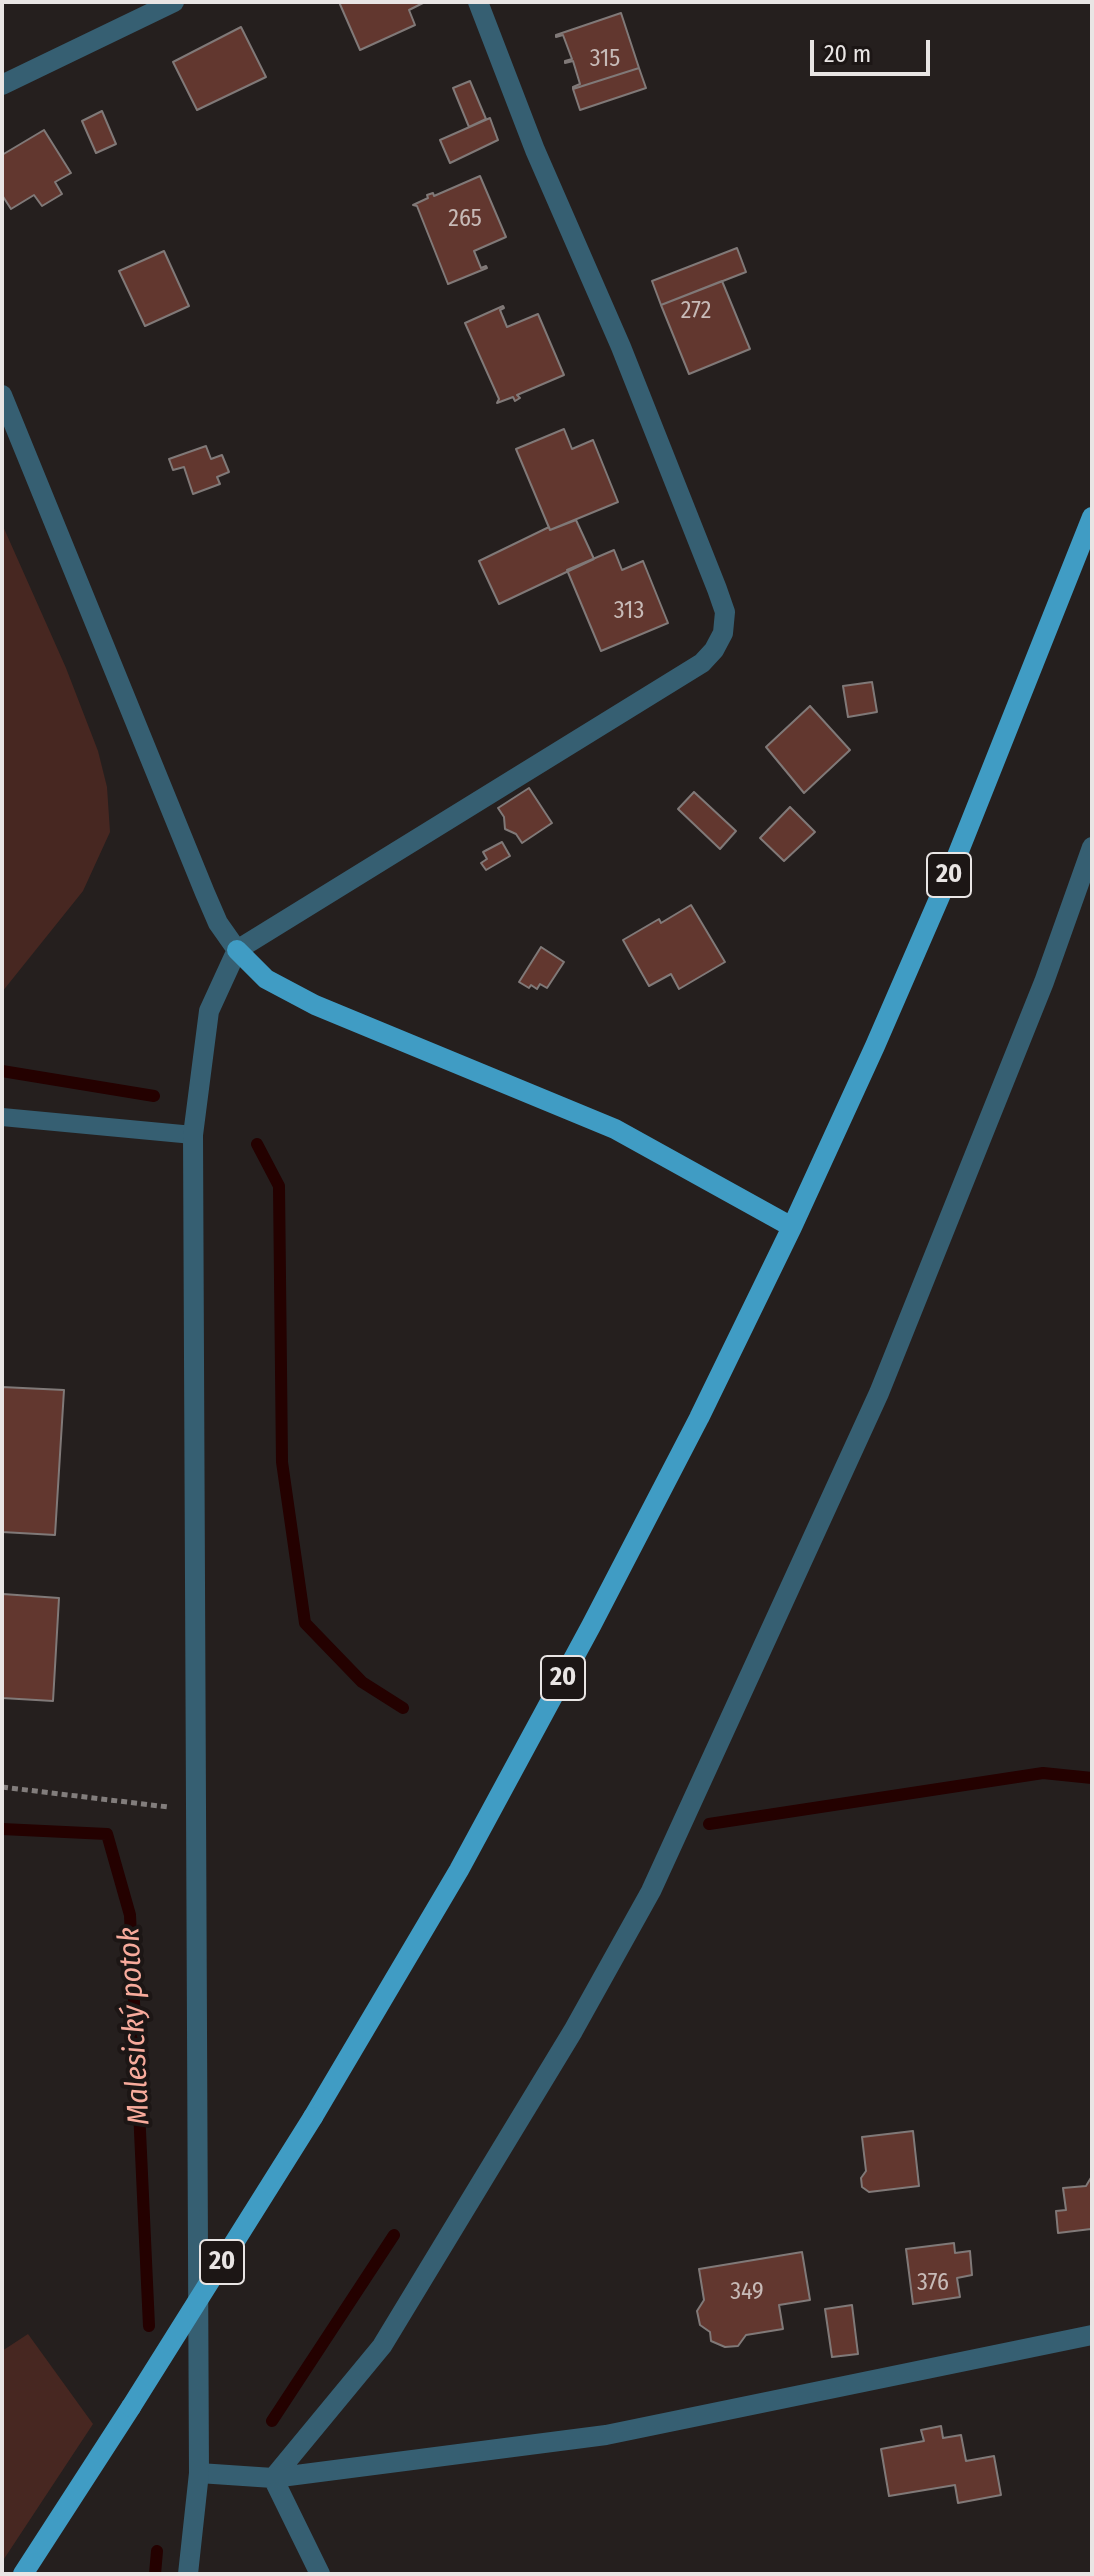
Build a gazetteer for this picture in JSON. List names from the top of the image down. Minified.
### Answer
{"streets":{"main road":["20"]},"water":["Malesický potok"],"house_numbers":["315","265","272","313","376","349"],"scale_bar":"20 m"}
